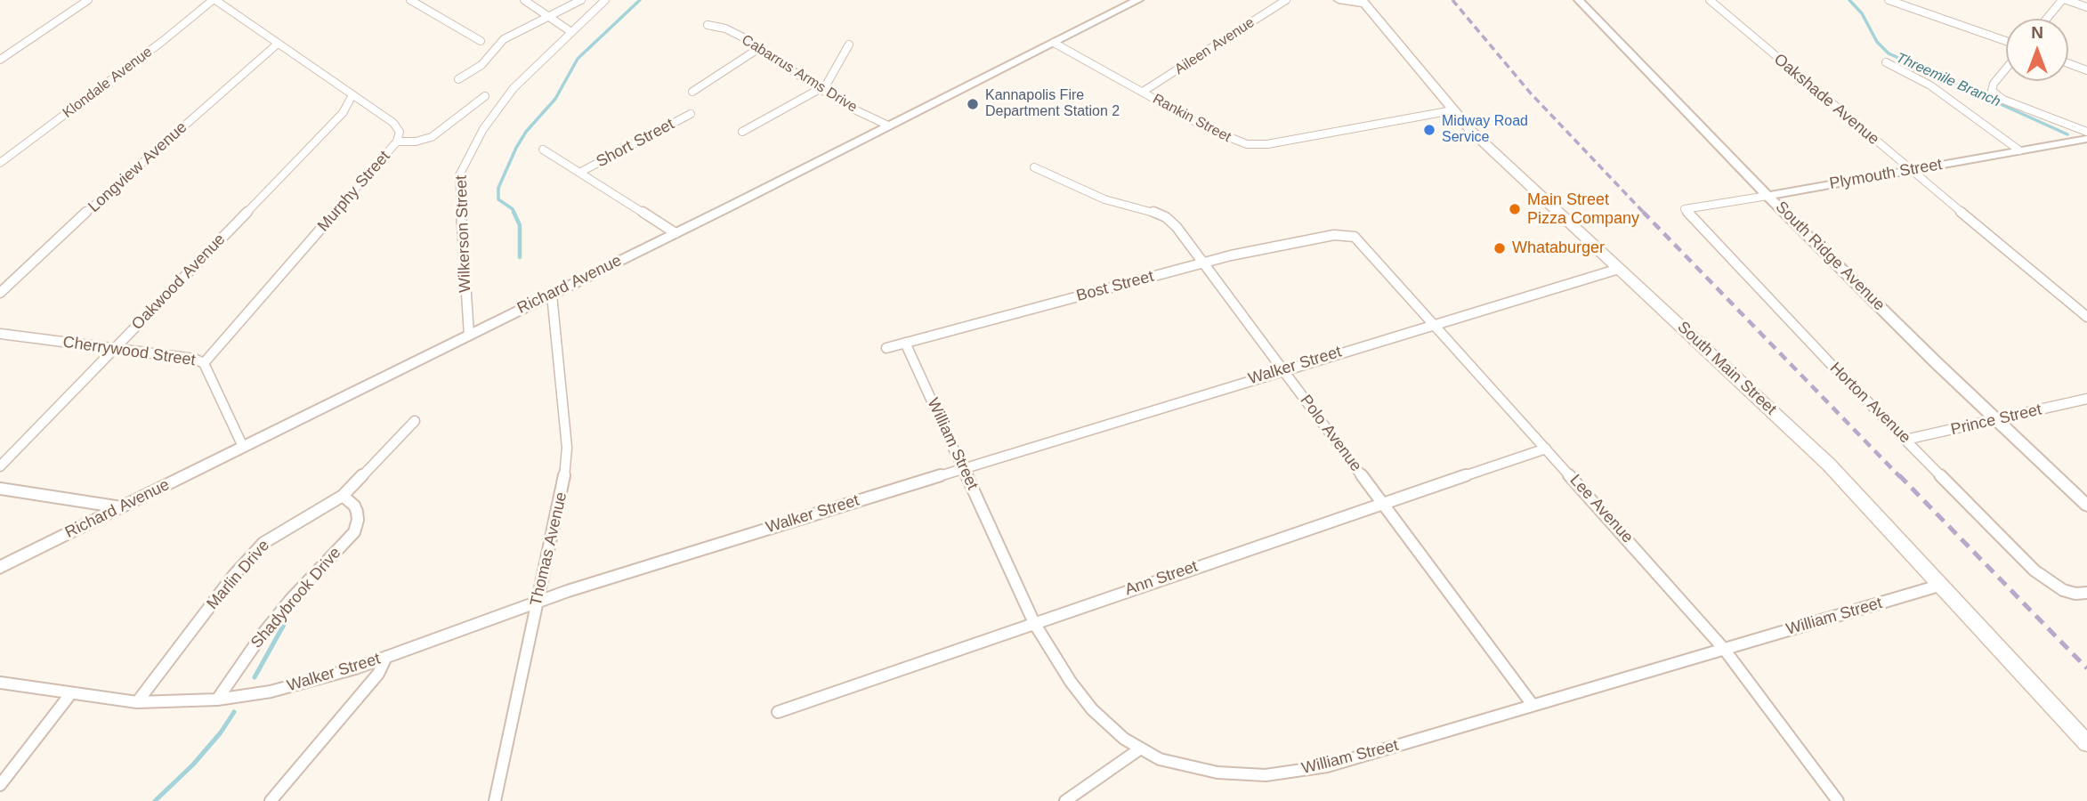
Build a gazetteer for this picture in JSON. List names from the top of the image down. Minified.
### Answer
{"streets":{"main road":["South Main Street"],"street":["Aileen Avenue","Cabarrus Arms Drive","Klondale Avenue","Oakshade Avenue","Rankin Street","Short Street","Longview Avenue","Plymouth Street","Murphy Street","Wilkerson Street","South Ridge Avenue","Oakwood Avenue","Richard Avenue","Bost Street","Cherrywood Street","Walker Street","Horton Avenue","Prince Street","Polo Avenue","William Street","Lee Avenue","Thomas Avenue","Marlin Drive","Ann Street","Shadybrook Drive"]},"crossings":[["Aileen Avenue","Rankin Street"],["Cabarrus Arms Drive","Richard Avenue"],["Klondale Avenue","Murphy Street"],["Oakshade Avenue","Plymouth Street"],["Rankin Street","Richard Avenue"],["Rankin Street","South Main Street"],["Longview Avenue","Murphy Street"],["Plymouth Street","South Ridge Avenue"],["Plymouth Street","Horton Avenue"],["Murphy Street","Oakwood Avenue"],["Murphy Street","Cherrywood Street"],["Wilkerson Street","Richard Avenue"],["South Ridge Avenue","Prince Street"],["Oakwood Avenue","Cherrywood Street"],["Richard Avenue","Cherrywood Street"],["Richard Avenue","Thomas Avenue"],["Bost Street","Polo Avenue"],["Bost Street","William Street"],["Bost Street","Lee Avenue"],["Walker Street","South Main Street"],["Walker Street","Polo Avenue"],["Walker Street","William Street"],["Walker Street","Lee Avenue"],["Walker Street","Thomas Avenue"],["Walker Street","Marlin Drive"],["Walker Street","Shadybrook Drive"],["South Main Street","William Street"],["Horton Avenue","Prince Street"],["Polo Avenue","William Street"],["Polo Avenue","Ann Street"],["William Street","Lee Avenue"],["William Street","Ann Street"],["Lee Avenue","Ann Street"],["Marlin Drive","Shadybrook Drive"]],"water":["Threemile Branch"],"places":["Kannapolis Fire Department Station 2","Midway Road Service","Main Street Pizza Company","Whataburger"],"north":"top"}
